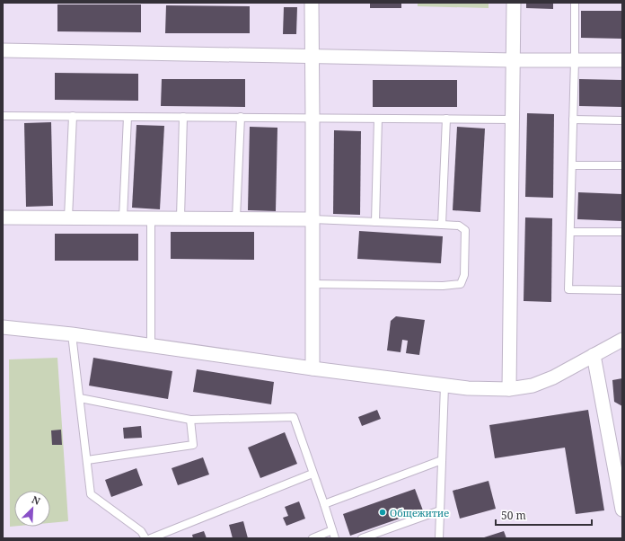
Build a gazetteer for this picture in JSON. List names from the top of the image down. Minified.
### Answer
{"places":["Общежитие"],"scale_bar":"50 m","north":"top right"}
